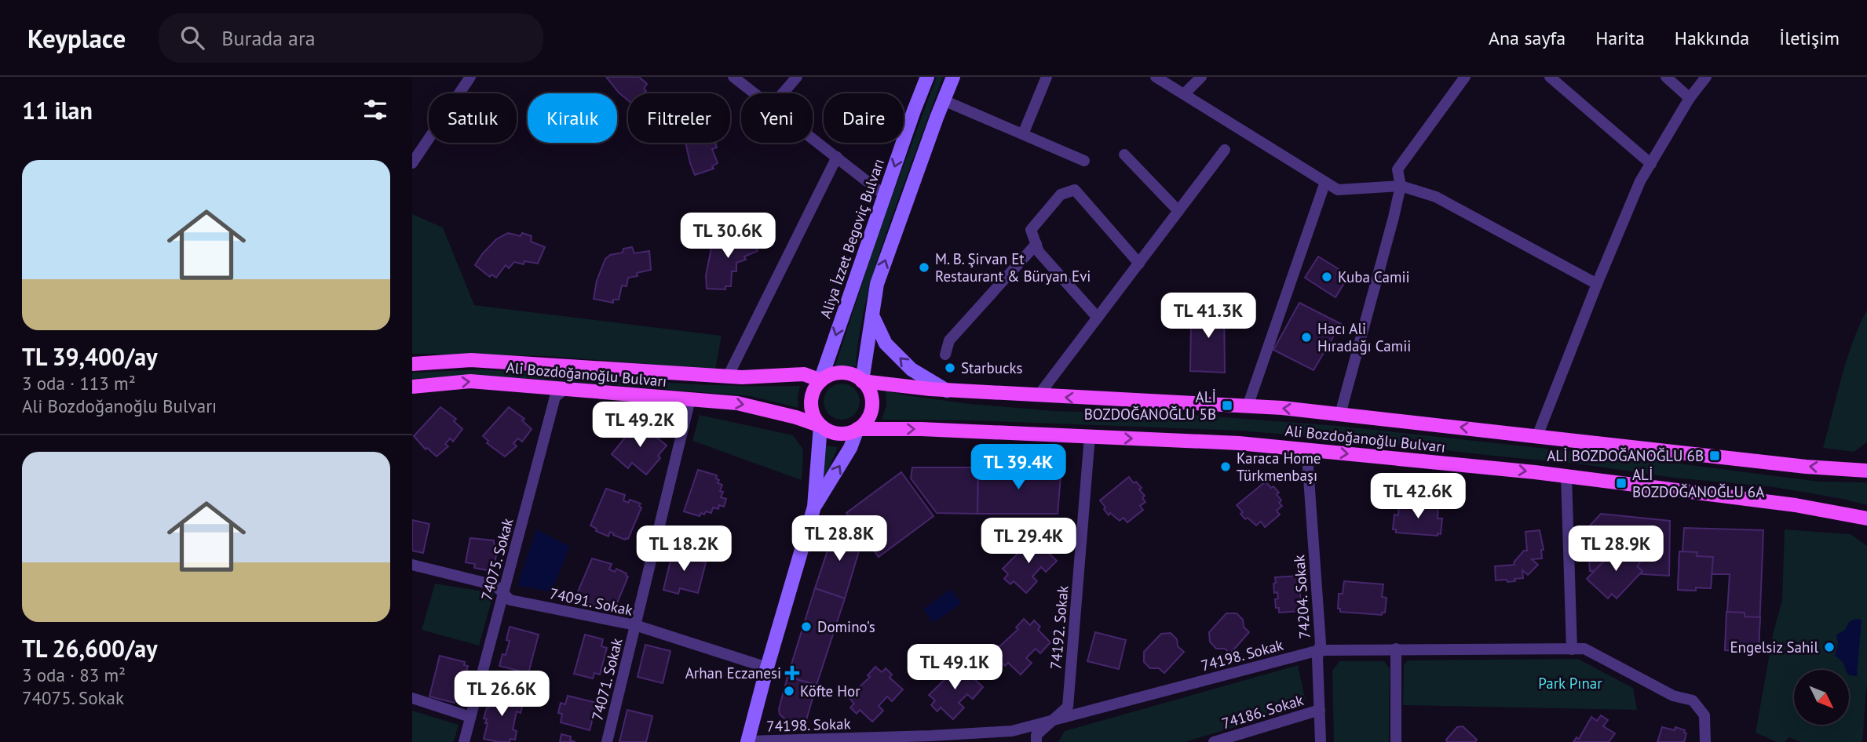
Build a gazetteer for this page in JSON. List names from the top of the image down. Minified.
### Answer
{"streets":{"main road":["Aliya İzzet Begoviç Bulvarı","Ali Bozdoğanoğlu Bulvarı"],"street":["74075. Sokak","74204. Sokak","74091. Sokak","74192. Sokak","74198. Sokak","74071. Sokak","74186. Sokak"]},"crossings":[["Aliya İzzet Begoviç Bulvarı","Ali Bozdoğanoğlu Bulvarı"],["Ali Bozdoğanoğlu Bulvarı","74075. Sokak"],["Ali Bozdoğanoğlu Bulvarı","74204. Sokak"],["Ali Bozdoğanoğlu Bulvarı","74192. Sokak"],["Ali Bozdoğanoğlu Bulvarı","74071. Sokak"],["74075. Sokak","74091. Sokak"],["74204. Sokak","74198. Sokak"],["74204. Sokak","74186. Sokak"],["74091. Sokak","74071. Sokak"],["74192. Sokak","74198. Sokak"]],"parks":["Park Pınar"],"places":{"other":["M. B. Şirvan Et Restaurant & Büryan Evi","Kuba Camii","Hacı Ali Hıradağı Camii","Starbucks","Karaca Home Türkmenbaşı","Domino's","Engelsiz Sahil","Köfte Hor"],"transit":["ALİ BOZDOĞANOĞLU 5B","ALİ BOZDOĞANOĞLU 6B","ALİ BOZDOĞANOĞLU 6A"],"health":["Arhan Eczanesi"]},"north":"bottom right","page":{"header":"Keyplace","search":"Burada ara","nav":["Ana sayfa","Harita","Hakkında","İletişim"],"heading":"11 ilan","chip":["Satılık","Kiralık","Filtreler","Yeni","Daire"],"list":[{"name":"TL 39,400/ay","note":"3 oda · 113 m² · Ali Bozdoğanoğlu Bulvarı"},{"name":"TL 26,600/ay","note":"3 oda · 83 m² · 74075. Sokak"}],"price":["TL 30.6K","TL 41.3K","TL 49.2K","TL 39.4K","TL 42.6K","TL 28.8K","TL 29.4K","TL 18.2K","TL 28.9K","TL 49.1K","TL 26.6K"]}}
